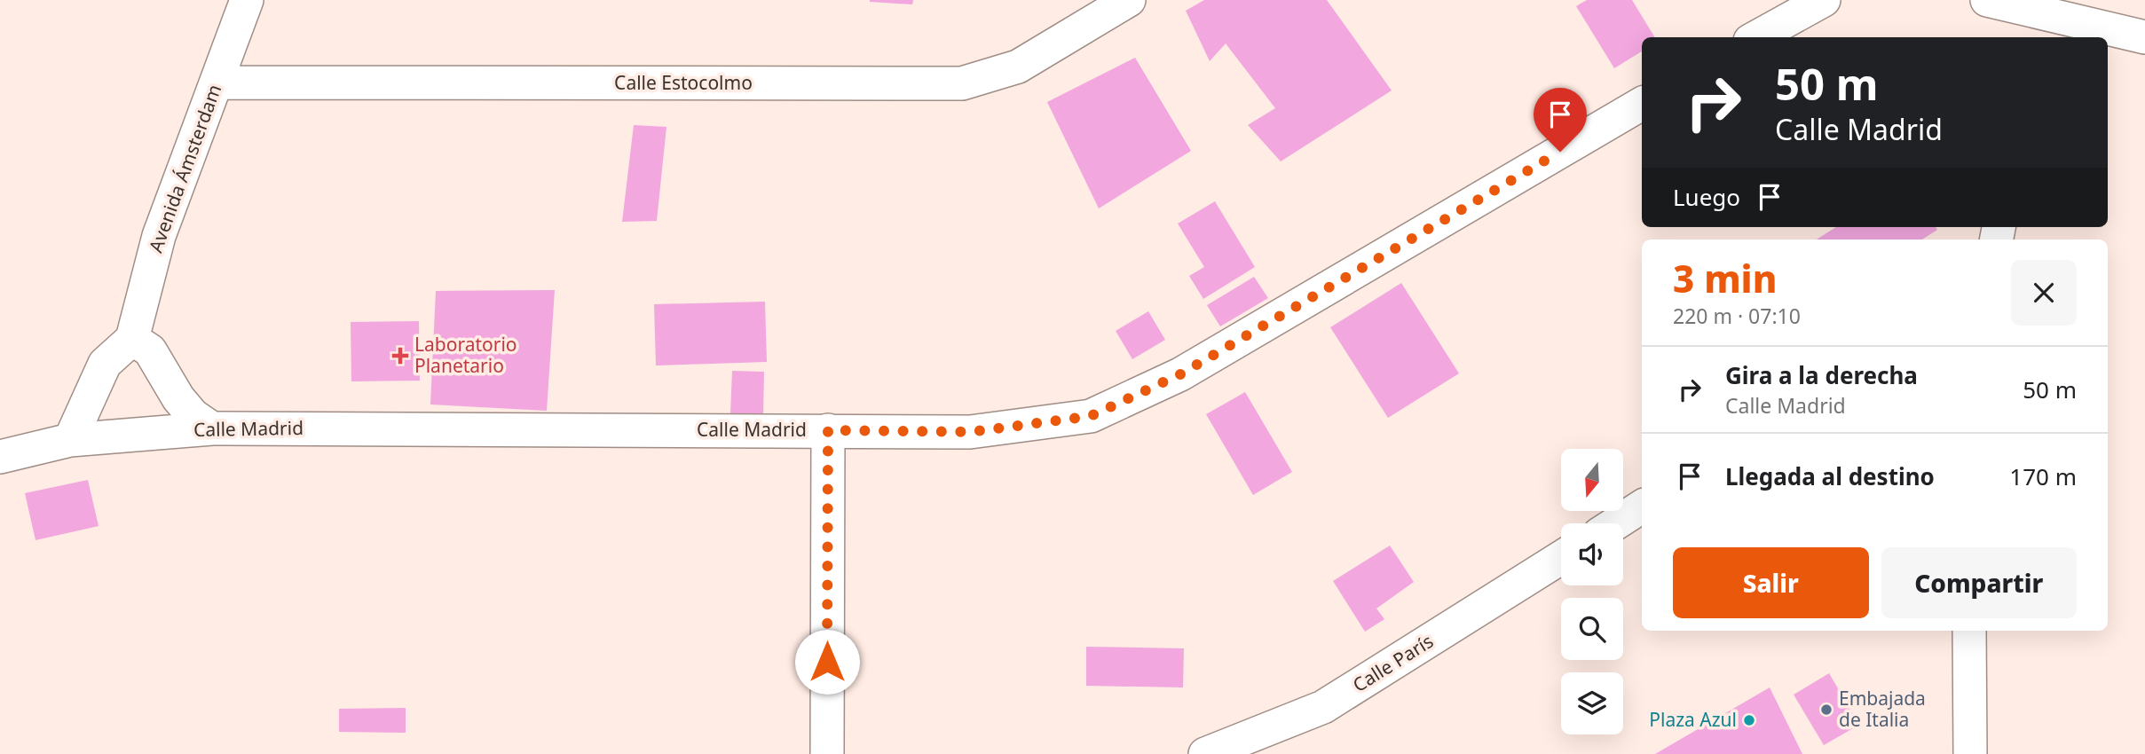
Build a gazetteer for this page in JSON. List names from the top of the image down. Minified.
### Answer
{"streets":{"street":["Calle Estocolmo","Avenida Ámsterdam","Calle Madrid","Calle París"]},"crossings":[["Calle Estocolmo","Avenida Ámsterdam"]],"places":{"health":["Laboratorio Planetario"],"other":["Embajada de Italia","Plaza Azul"]},"north":"bottom","page":{"turn":["50 m","Calle Madrid"],"then":"Luego","heading":["3 min","220 m · 07:10"],"list":[{"name":"Gira a la derecha","note":"Calle Madrid","value":"50 m"},{"name":"Llegada al destino","value":"170 m"}],"buttons":["Salir","Compartir"]}}
